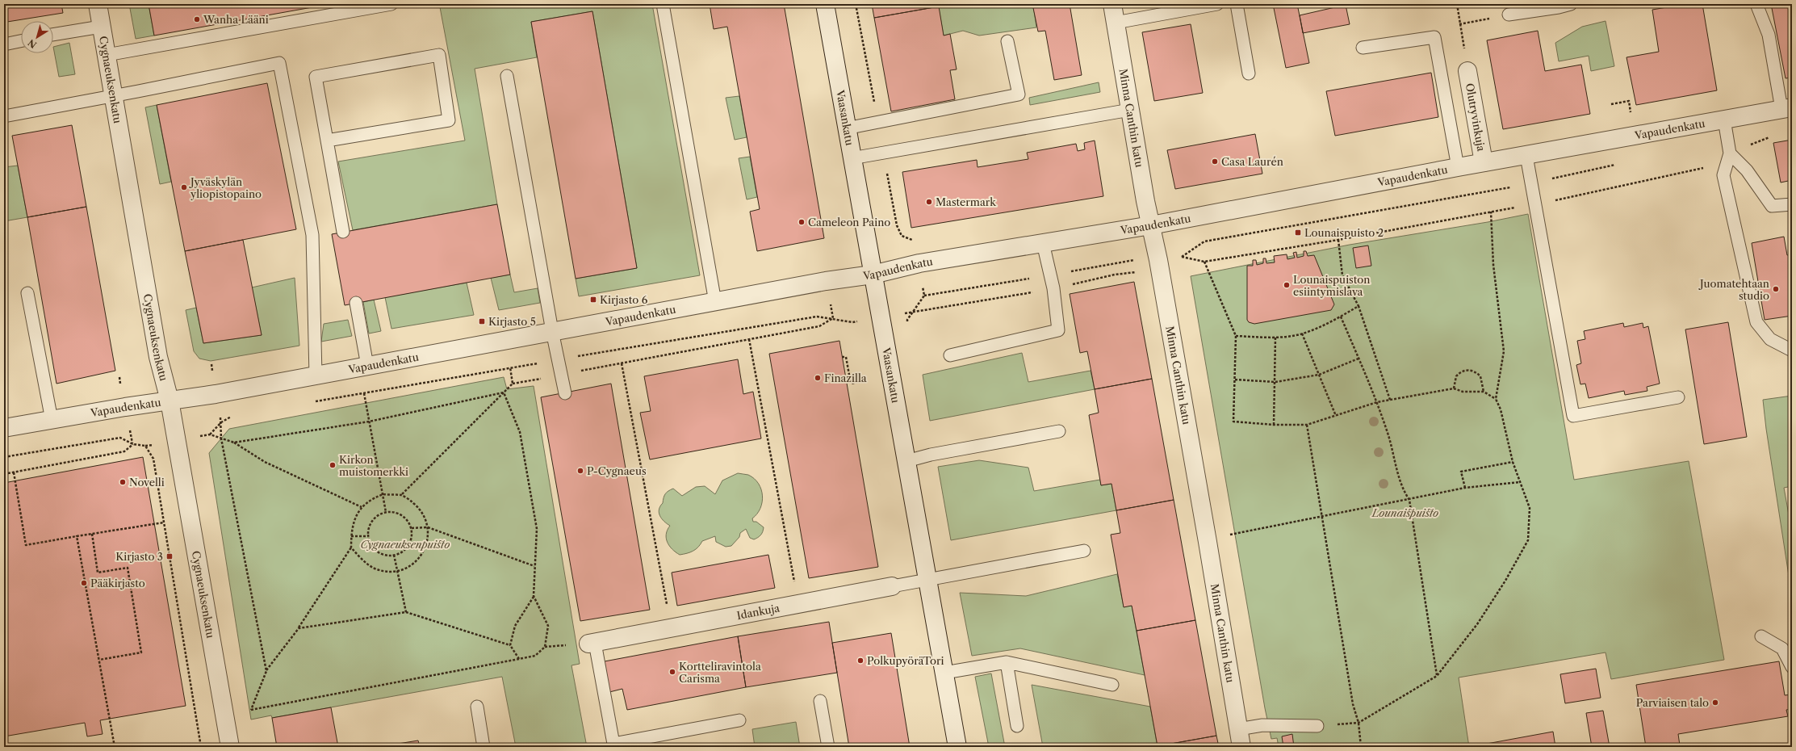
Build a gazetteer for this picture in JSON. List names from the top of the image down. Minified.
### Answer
{"streets":{"street":["Cygnaeuksenkatu","Olutryvinkuja","Vaasankatu","Minna Canthin katu","Vapaudenkatu","Idankuja"]},"crossings":[["Cygnaeuksenkatu","Vapaudenkatu"],["Olutryvinkuja","Vapaudenkatu"],["Vaasankatu","Vapaudenkatu"],["Vaasankatu","Idankuja"],["Minna Canthin katu","Vapaudenkatu"]],"parks":["Lounaispuisto","Cygnaeuksenpuisto"],"places":{"other":["Wanha Lääni","Casa Laurén","Jyväskylän yliopistopaino","Mastermark","Cameleon Paino","Lounaispuiston esiintymislava","Juomatehtaan studio","Finazilla","Kirkon muistomerkki","P-Cygnaeus","Novelli","Pääkirjasto","PolkupyöräTori","Kortteliravintola Carisma","Parviaisen talo"],"transit":["Lounaispuisto 2","Kirjasto 6","Kirjasto 5","Kirjasto 3"]},"north":"bottom left"}
